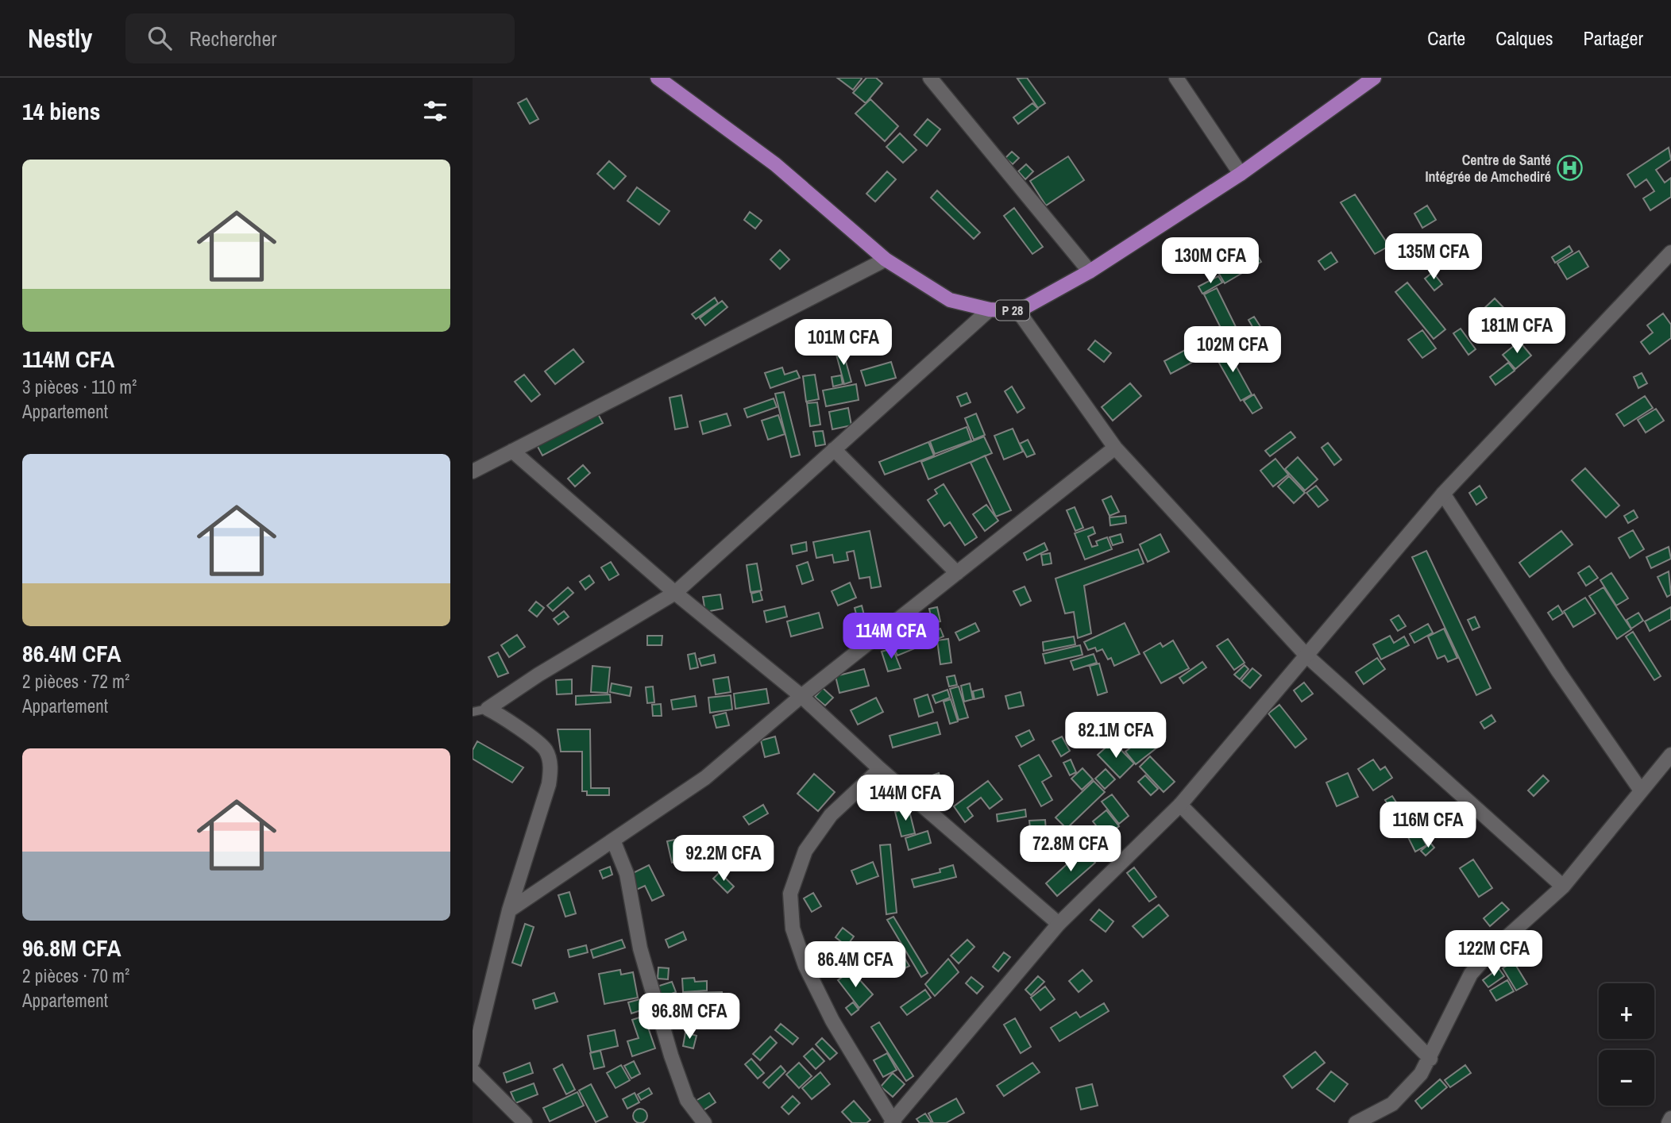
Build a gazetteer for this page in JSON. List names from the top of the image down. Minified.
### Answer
{"streets":{"main road":["P 28"]},"places":{"hospital":["Centre de Santé Intégrée de Amchediré"]},"page":{"header":"Nestly","search":"Rechercher","nav":["Carte","Calques","Partager"],"heading":"14 biens","list":[{"name":"114M CFA","note":"3 pièces · 110 m² · Appartement"},{"name":"86.4M CFA","note":"2 pièces · 72 m² · Appartement"},{"name":"96.8M CFA","note":"2 pièces · 70 m² · Appartement"}],"price":["135M CFA","130M CFA","181M CFA","101M CFA","102M CFA","114M CFA","82.1M CFA","144M CFA","116M CFA","72.8M CFA","92.2M CFA","122M CFA","86.4M CFA","96.8M CFA"],"map_buttons":["+","−"]}}
